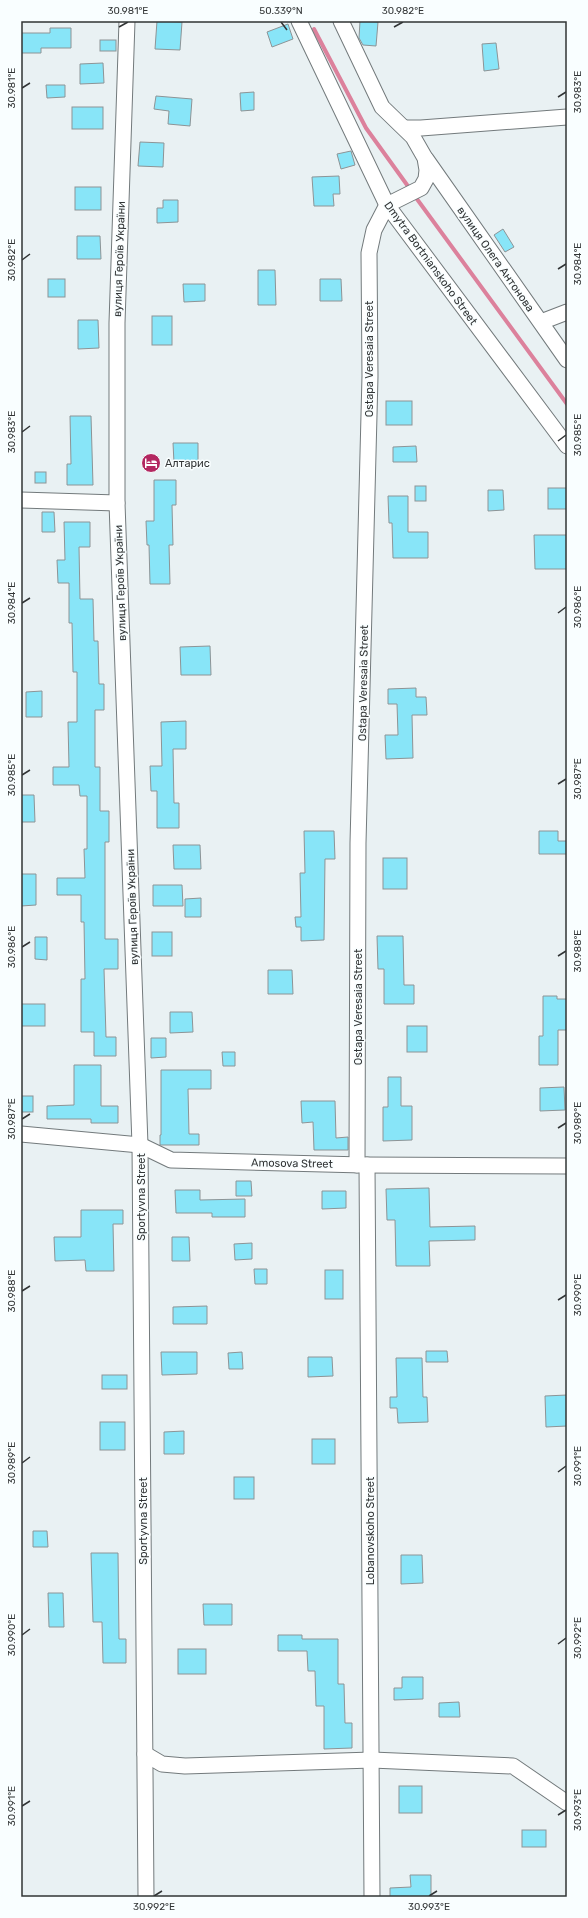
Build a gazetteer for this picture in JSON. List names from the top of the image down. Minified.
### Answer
{"streets":{"street":["вулиця Героїв України","вулиця Олега Антонова","Dmytra Bortnianskoho Street","Ostapa Veresaia Street","Amosova Street","Sportyvna Street","Lobanovskoho Street"]},"crossings":[["вулиця Героїв України","Amosova Street"],["вулиця Героїв України","Sportyvna Street"],["Dmytra Bortnianskoho Street","Ostapa Veresaia Street"],["Ostapa Veresaia Street","Amosova Street"],["Ostapa Veresaia Street","Lobanovskoho Street"],["Amosova Street","Sportyvna Street"],["Amosova Street","Lobanovskoho Street"]],"places":{"hotel":["Алтарис"]},"coordinates":["30.981°E","50.339°N","30.982°E","30.983°E","30.984°E","30.985°E","30.986°E","30.987°E","30.988°E","30.989°E","30.990°E","30.991°E","30.992°E","30.993°E"]}
